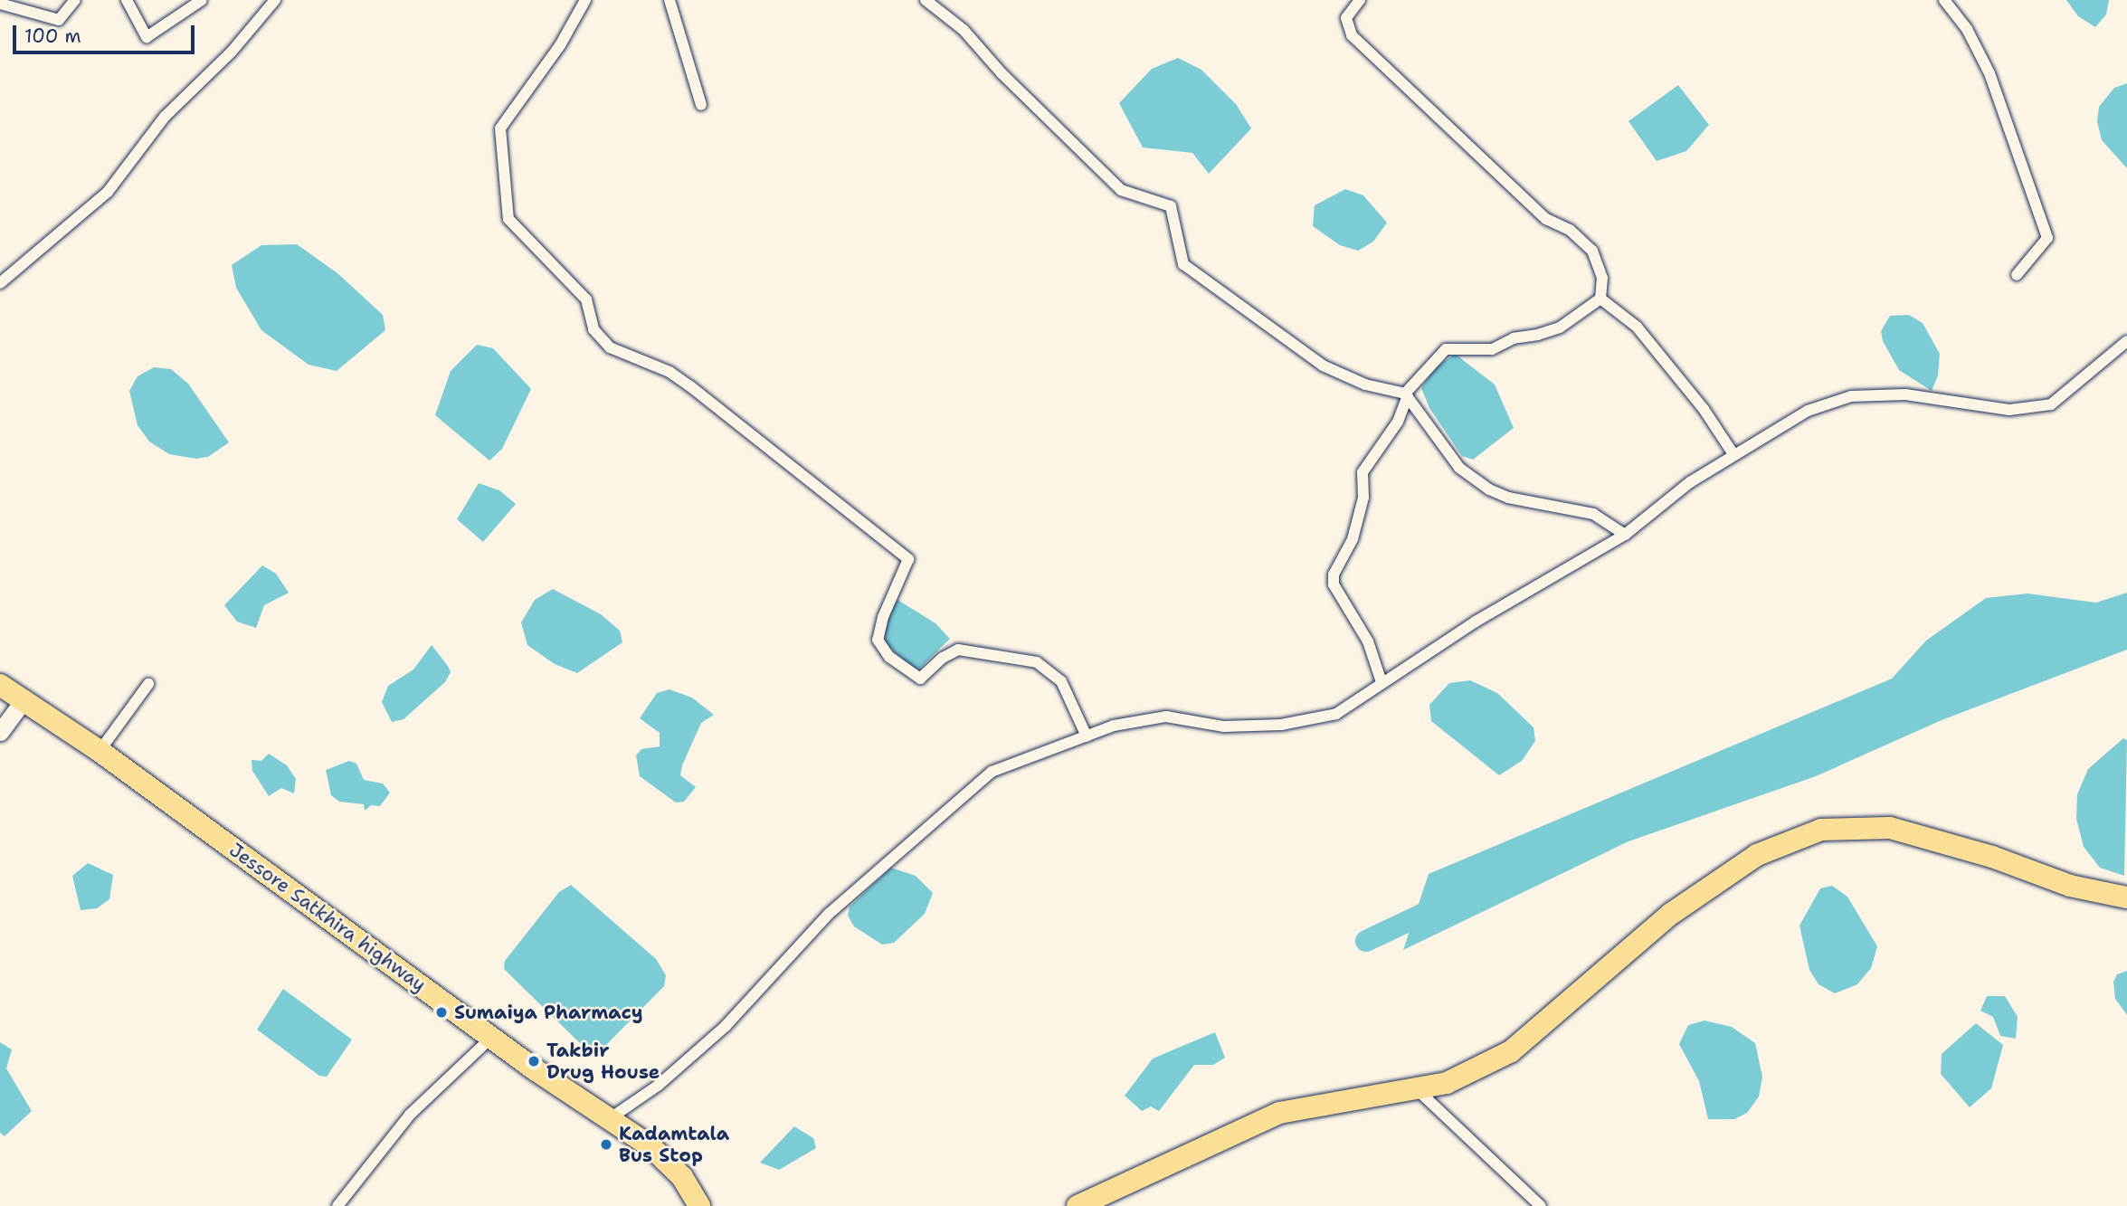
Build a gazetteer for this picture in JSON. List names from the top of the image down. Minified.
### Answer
{"streets":{"highway":["Jessore Satkhira highway"]},"places":["Sumaiya Pharmacy","Takbir Drug House","Kadamtala Bus Stop"],"scale_bar":"100 m"}
